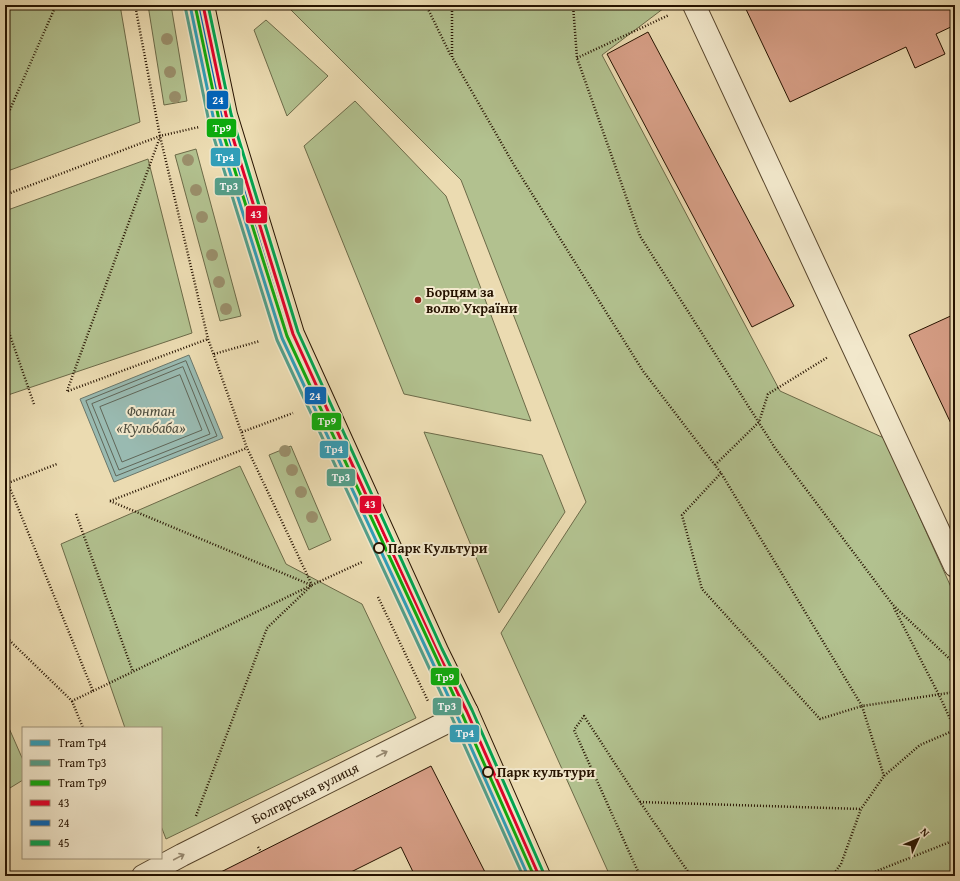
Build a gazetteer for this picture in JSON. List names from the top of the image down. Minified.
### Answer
{"streets":{"street":["Болгарська вулиця"]},"one_way":["Болгарська вулиця"],"water":["Фонтан «Кульбаба»"],"places":["Борцям за волю України","Парк Культури","Парк культури"],"lines":["tram line Тр4","tram line Тр9","transit line 43","transit line 45","tram line Тр3","transit line 24"],"legend":["Tram Тр4","Tram Тр3","Tram Тр9","43","24","45"],"north":"top right"}
